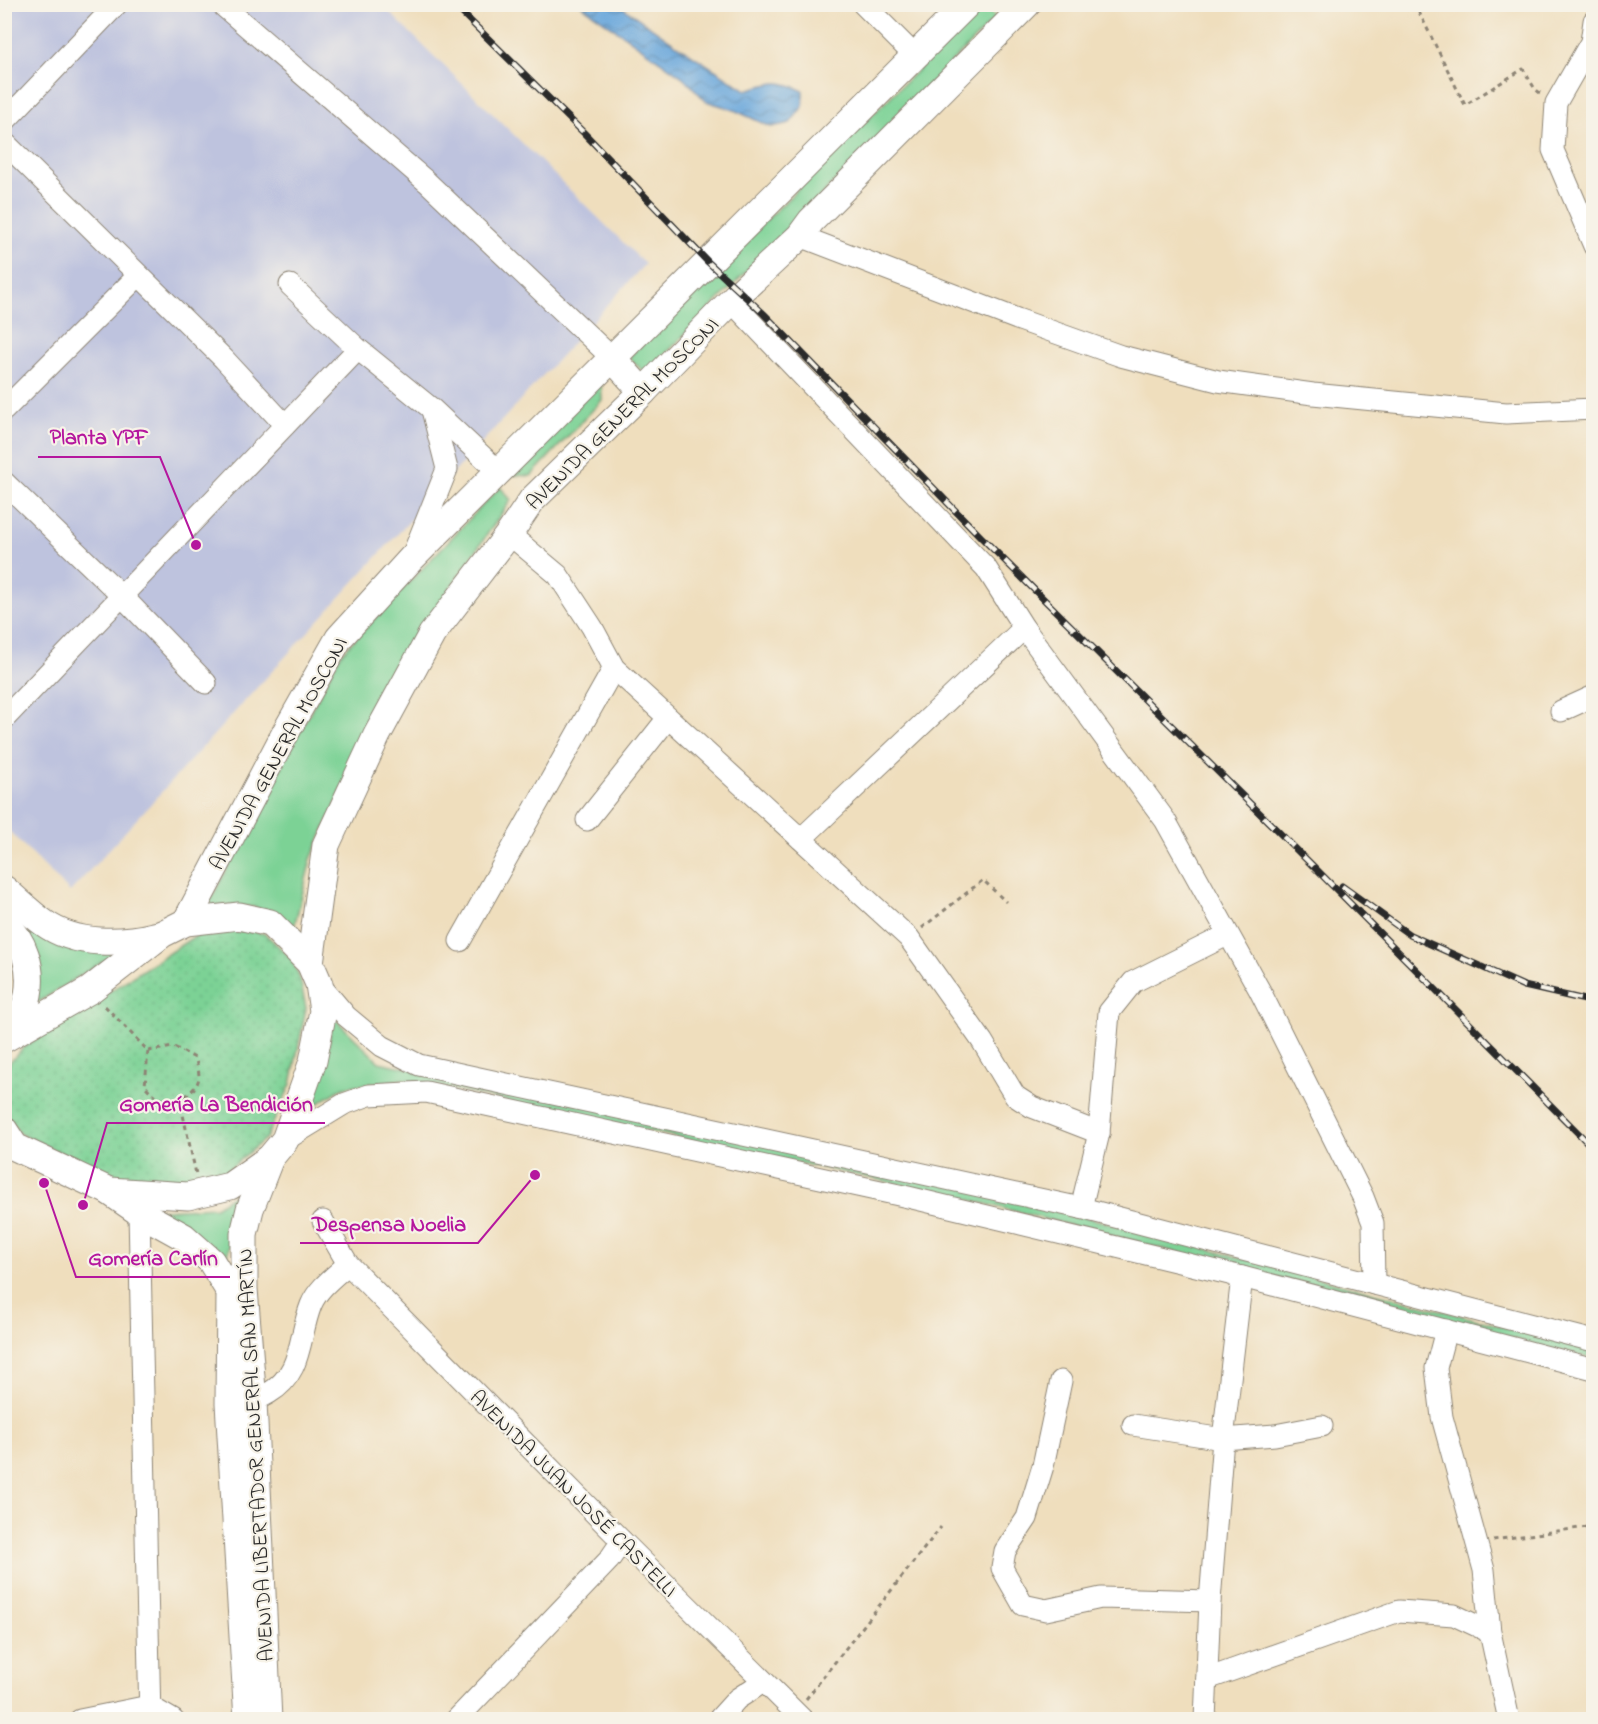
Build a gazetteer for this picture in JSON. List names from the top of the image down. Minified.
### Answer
{"streets":{"main road":["AVENIDA GENERAL MOSCONI","AVENIDA LIBERTADOR GENERAL SAN MARTÍN"],"street":["AVENIDA JUAN JOSÉ CASTELLI"]},"crossings":[["AVENIDA GENERAL MOSCONI","AVENIDA LIBERTADOR GENERAL SAN MARTÍN"]],"places":["Planta YPF","Despensa Noelia","Gomería Carlín","Gomería La Bendición"]}
